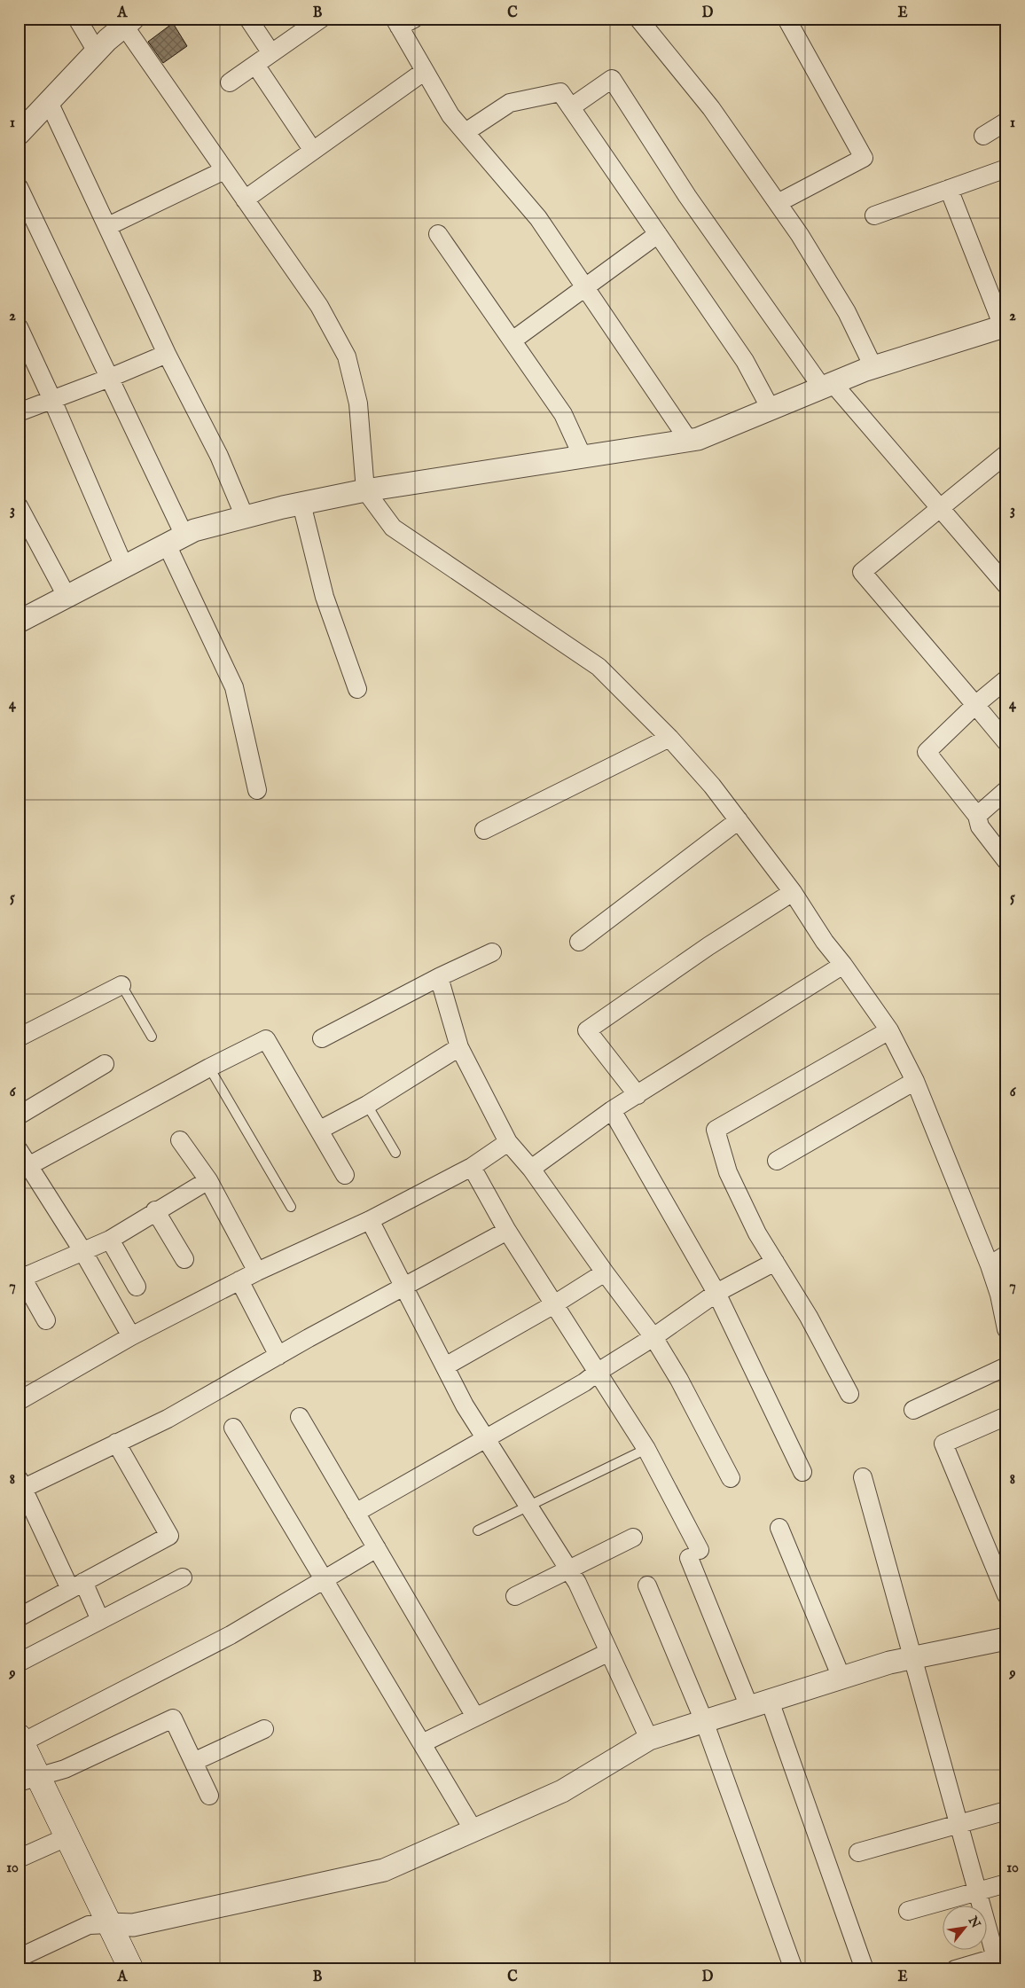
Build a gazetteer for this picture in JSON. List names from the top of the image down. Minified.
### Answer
{"north":"top right","grid":{"columns":["A","B","C","D","E"],"rows":["1","2","3","4","5","6","7","8","9","10"]}}
